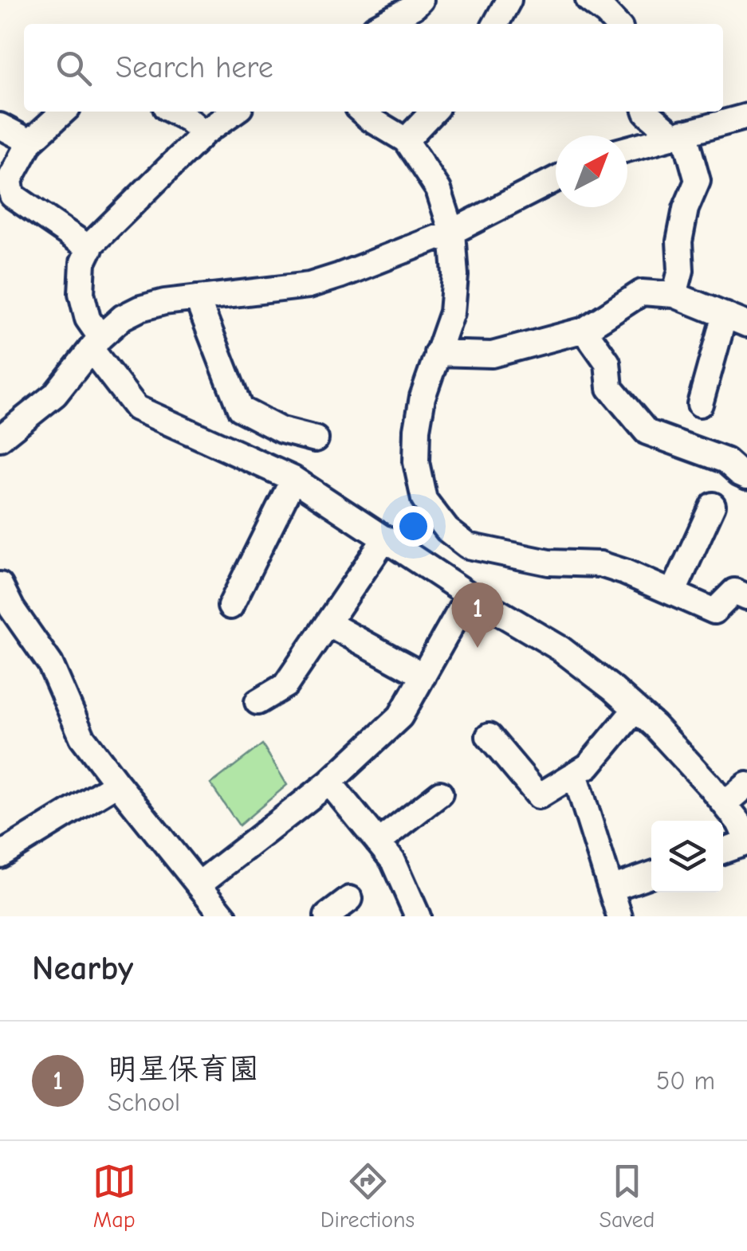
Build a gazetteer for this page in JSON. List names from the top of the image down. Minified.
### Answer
{"north":"top right","page":{"search":"Search here","pins":"1","heading":"Nearby","list":[{"mark":"1","name":"明星保育園","note":"School","value":"50 m"}],"nav":["Map","Directions","Saved"]}}
